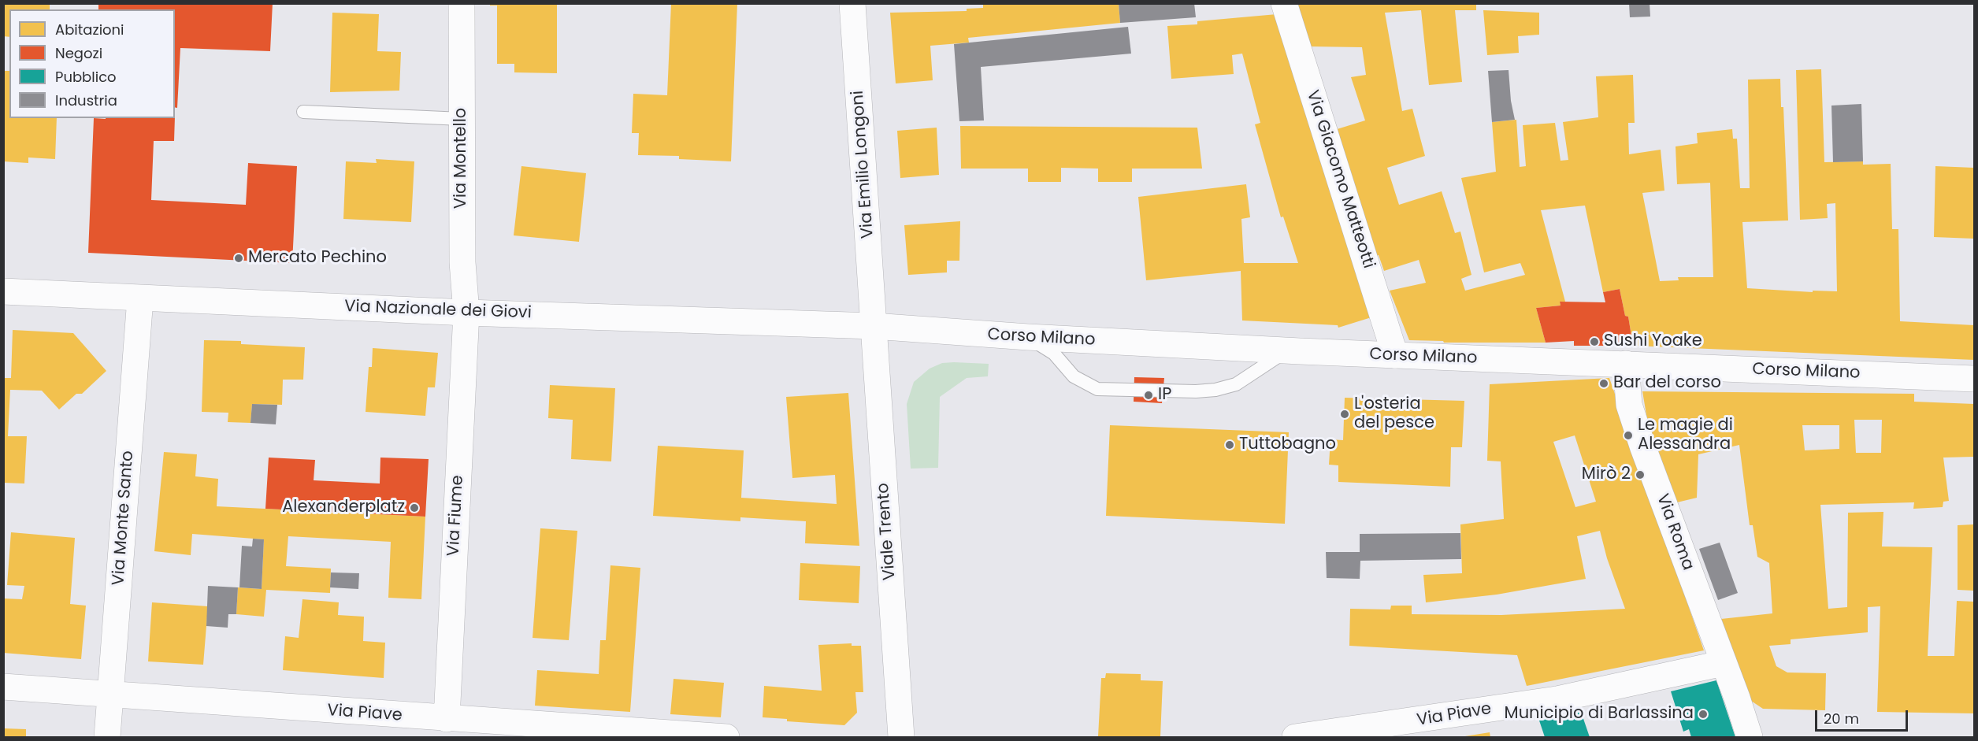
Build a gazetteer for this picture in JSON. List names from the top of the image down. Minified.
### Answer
{"streets":{"street":["Via Montello","Via Emilio Longoni","Via Giacomo Matteotti","Via Nazionale dei Giovi","Corso Milano","Via Fiume","Via Monte Santo","Viale Trento","Via Roma","Via Piave"]},"crossings":[["Via Montello","Via Nazionale dei Giovi"],["Via Montello","Via Fiume"],["Via Emilio Longoni","Via Nazionale dei Giovi"],["Via Emilio Longoni","Corso Milano"],["Via Emilio Longoni","Viale Trento"],["Via Giacomo Matteotti","Corso Milano"],["Via Nazionale dei Giovi","Corso Milano"],["Via Nazionale dei Giovi","Via Fiume"],["Via Nazionale dei Giovi","Via Monte Santo"],["Via Nazionale dei Giovi","Viale Trento"],["Corso Milano","Viale Trento"],["Corso Milano","Via Roma"],["Via Fiume","Via Piave"],["Via Monte Santo","Via Piave"],["Via Roma","Via Piave"]],"places":["Mercato Pechino","Sushi Yoake","Bar del corso","IP","L'osteria del pesce","Le magie di Alessandra","Tuttobagno","Mirò 2","Alexanderplatz","Municipio di Barlassina"],"legend":["Abitazioni","Negozi","Pubblico","Industria"],"scale_bar":"20 m"}
